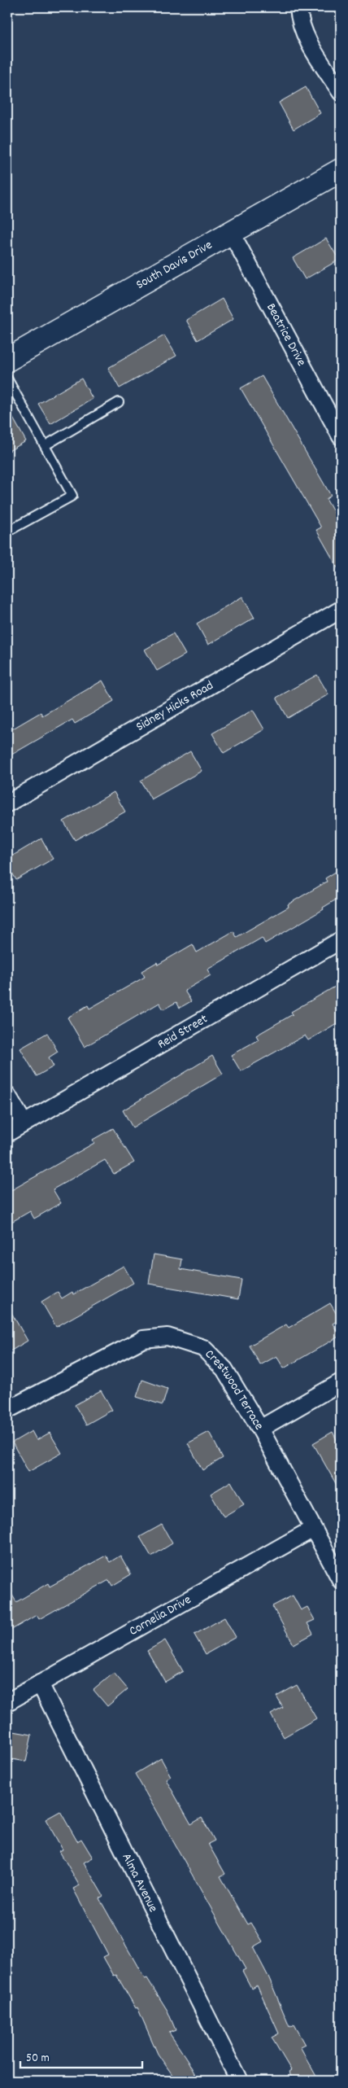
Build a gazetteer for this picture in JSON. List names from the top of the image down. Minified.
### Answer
{"streets":{"street":["South Davis Drive","Beatrice Drive","Sidney Hicks Road","Reid Street","Crestwood Terrace","Cornelia Drive","Alma Avenue"]},"crossings":[["South Davis Drive","Beatrice Drive"],["Crestwood Terrace","Cornelia Drive"],["Cornelia Drive","Alma Avenue"]],"scale_bar":"50 m"}
